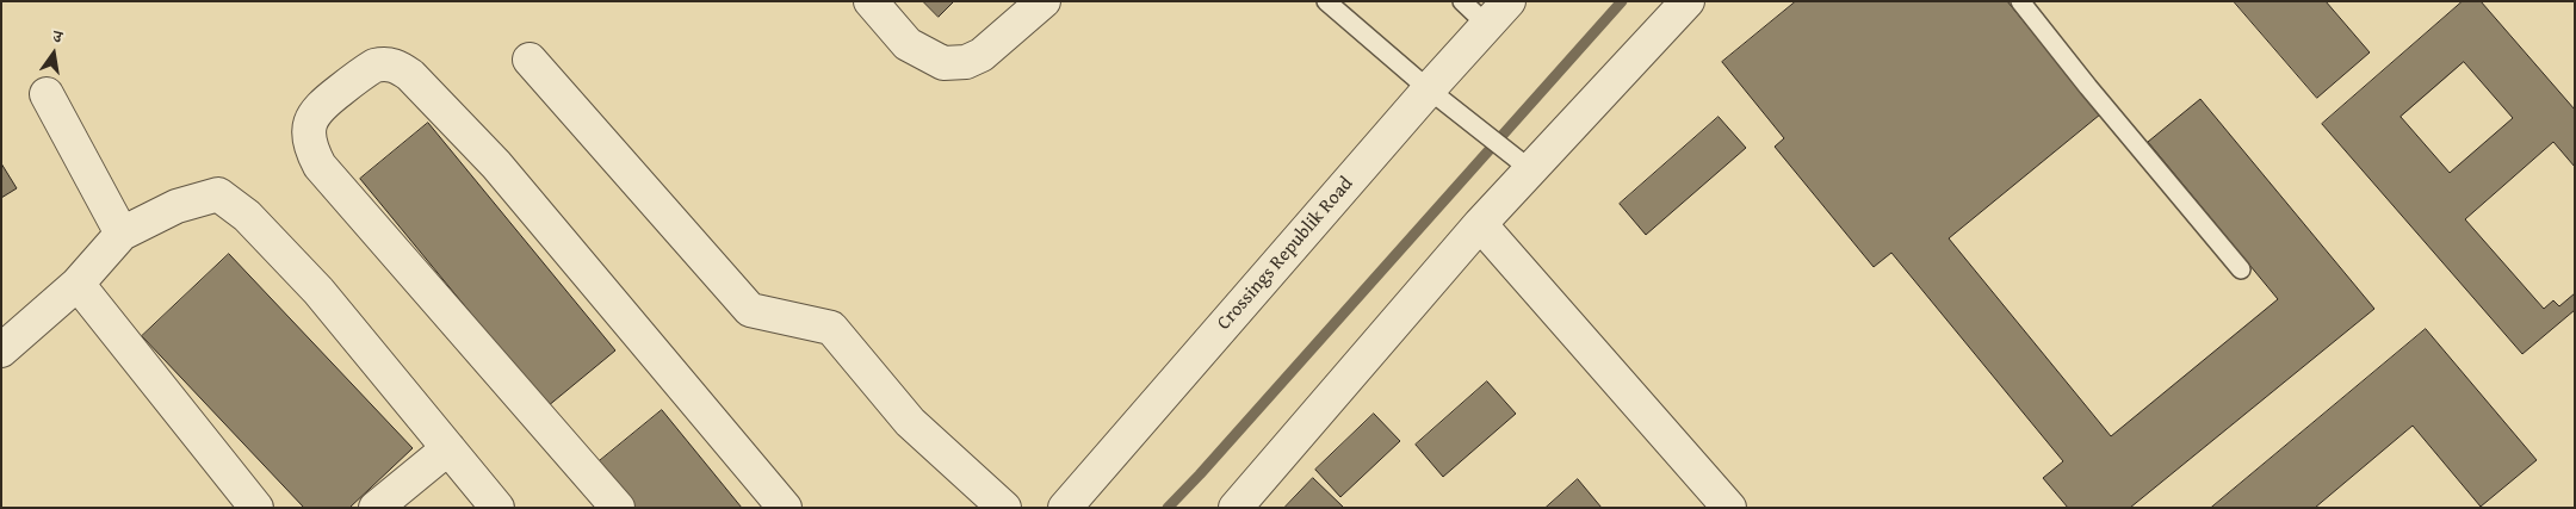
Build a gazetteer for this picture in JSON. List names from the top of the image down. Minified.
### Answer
{"streets":{"street":["Crossings Republik Road"]},"north":"top"}
